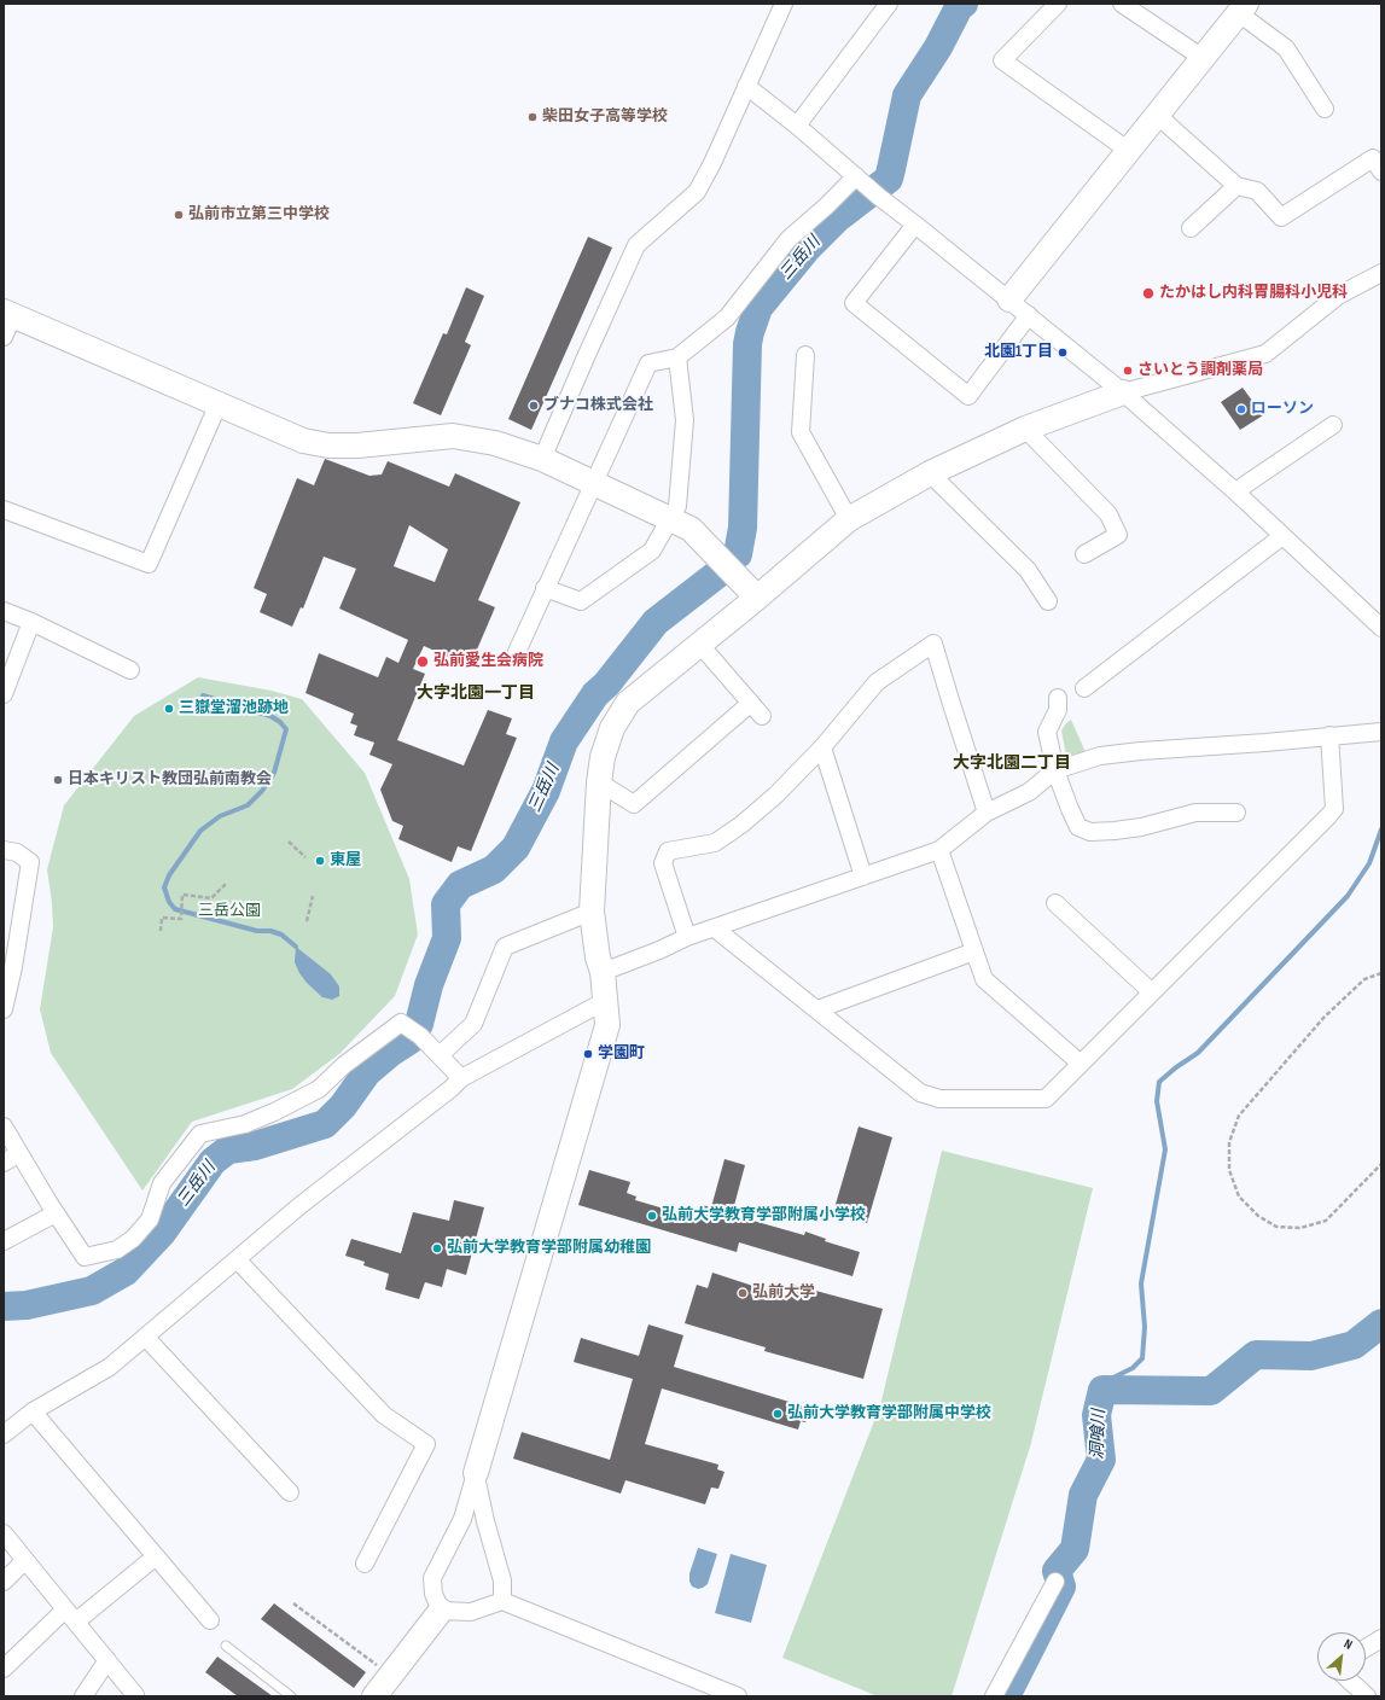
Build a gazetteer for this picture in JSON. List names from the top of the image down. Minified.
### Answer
{"districts":["大字北園一丁目","大字北園二丁目"],"water":["三岳川","洞喰川"],"parks":["三岳公園"],"places":["柴田女子高等学校","弘前市立第三中学校","たかはし内科胃腸科小児科","北園1丁目","さいとう調剤薬局","ブナコ株式会社","ローソン","弘前愛生会病院","三嶽堂溜池跡地","日本キリスト教団弘前南教会","東屋","学園町","弘前大学教育学部附属小学校","弘前大学教育学部附属幼稚園","弘前大学","弘前大学教育学部附属中学校"],"north":"top right"}
